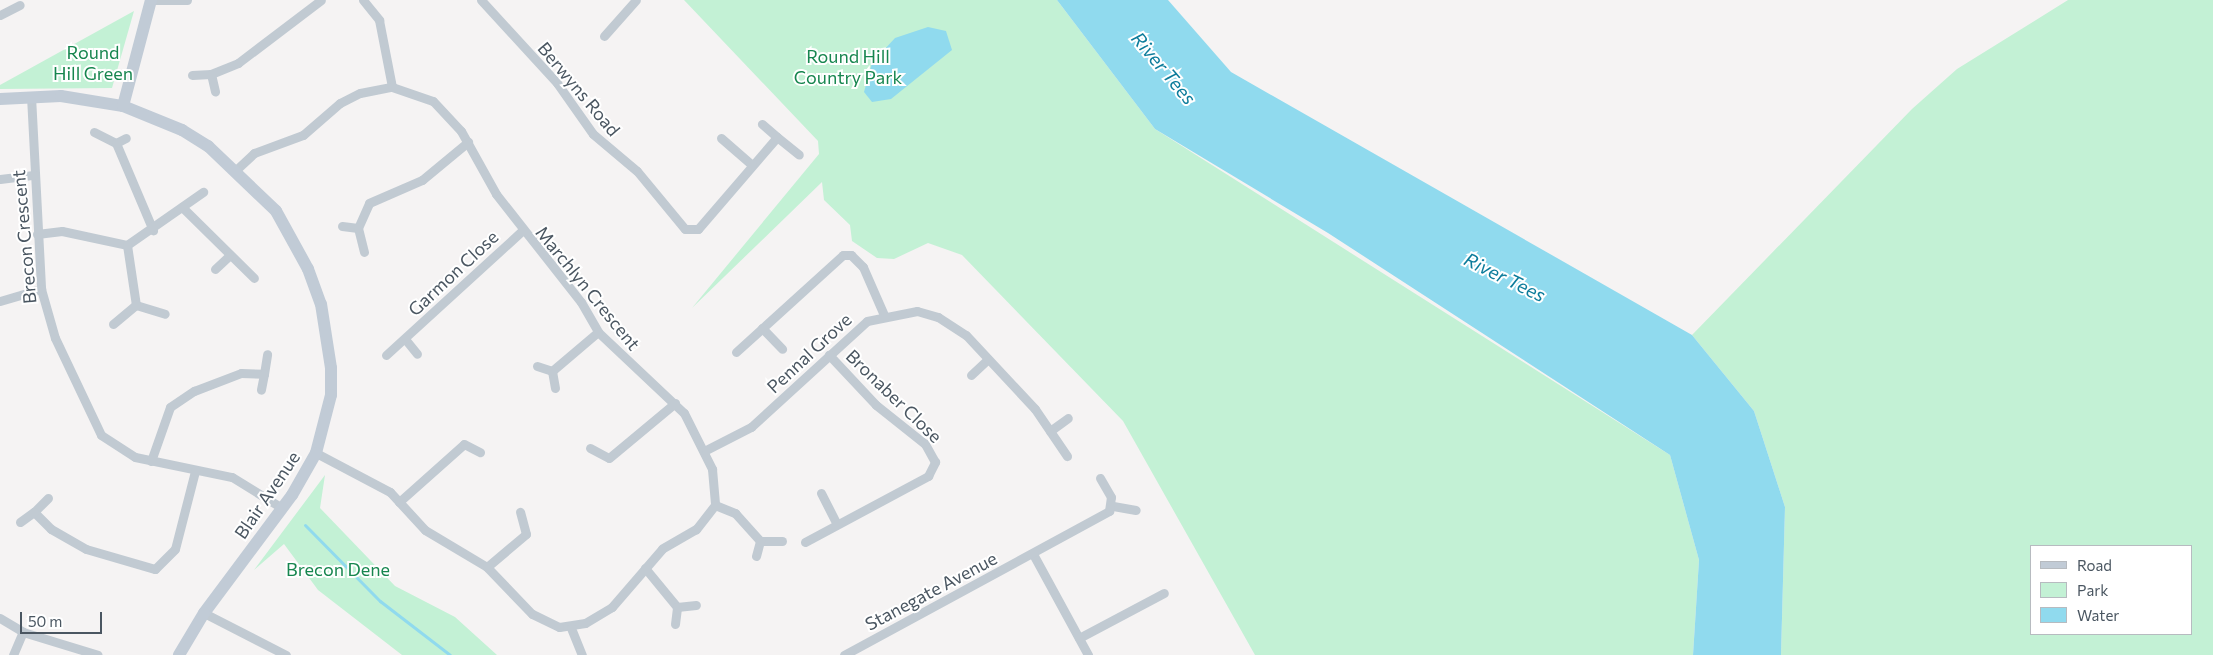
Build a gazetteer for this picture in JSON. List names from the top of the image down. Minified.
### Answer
{"streets":{"street":["Berwyns Road","Brecon Crescent","Garmon Close","Marchlyn Crescent","Pennal Grove","Bronaber Close","Blair Avenue","Stanegate Avenue"]},"crossings":[["Brecon Crescent","Blair Avenue"],["Garmon Close","Marchlyn Crescent"],["Marchlyn Crescent","Pennal Grove"],["Pennal Grove","Bronaber Close"]],"water":["River Tees"],"parks":["Round Hill Green","Round Hill Country Park","Brecon Dene"],"legend":["Road","Park","Water"],"scale_bar":"50 m"}
